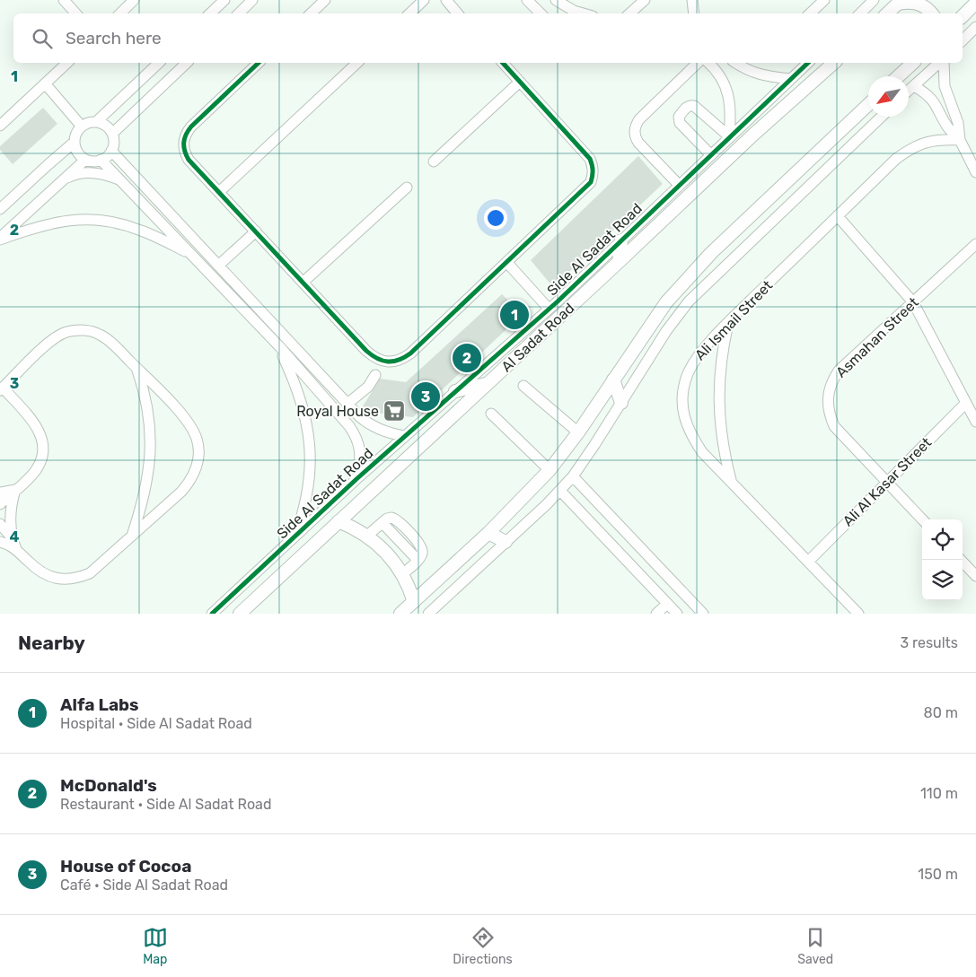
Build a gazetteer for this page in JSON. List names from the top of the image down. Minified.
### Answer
{"streets":{"main road":["Al Sadat Road"],"street":["Side Al Sadat Road","Ali Ismail Street","Asmahan Street","Ali Al Kasar Street"]},"crossings":[["Ali Ismail Street","Ali Al Kasar Street"],["Asmahan Street","Ali Al Kasar Street"]],"places":{"supermarket":["Royal House"]},"north":"bottom left","page":{"search":"Search here","pins":["1","2","3"],"heading":["Nearby","3 results"],"list":[{"mark":"1","name":"Alfa Labs","note":"Hospital · Side Al Sadat Road","value":"80 m"},{"mark":"2","name":"McDonald's","note":"Restaurant · Side Al Sadat Road","value":"110 m"},{"mark":"3","name":"House of Cocoa","note":"Café · Side Al Sadat Road","value":"150 m"}],"nav":["Map","Directions","Saved"]},"grid":{"rows":["1","2","3","4"]}}
